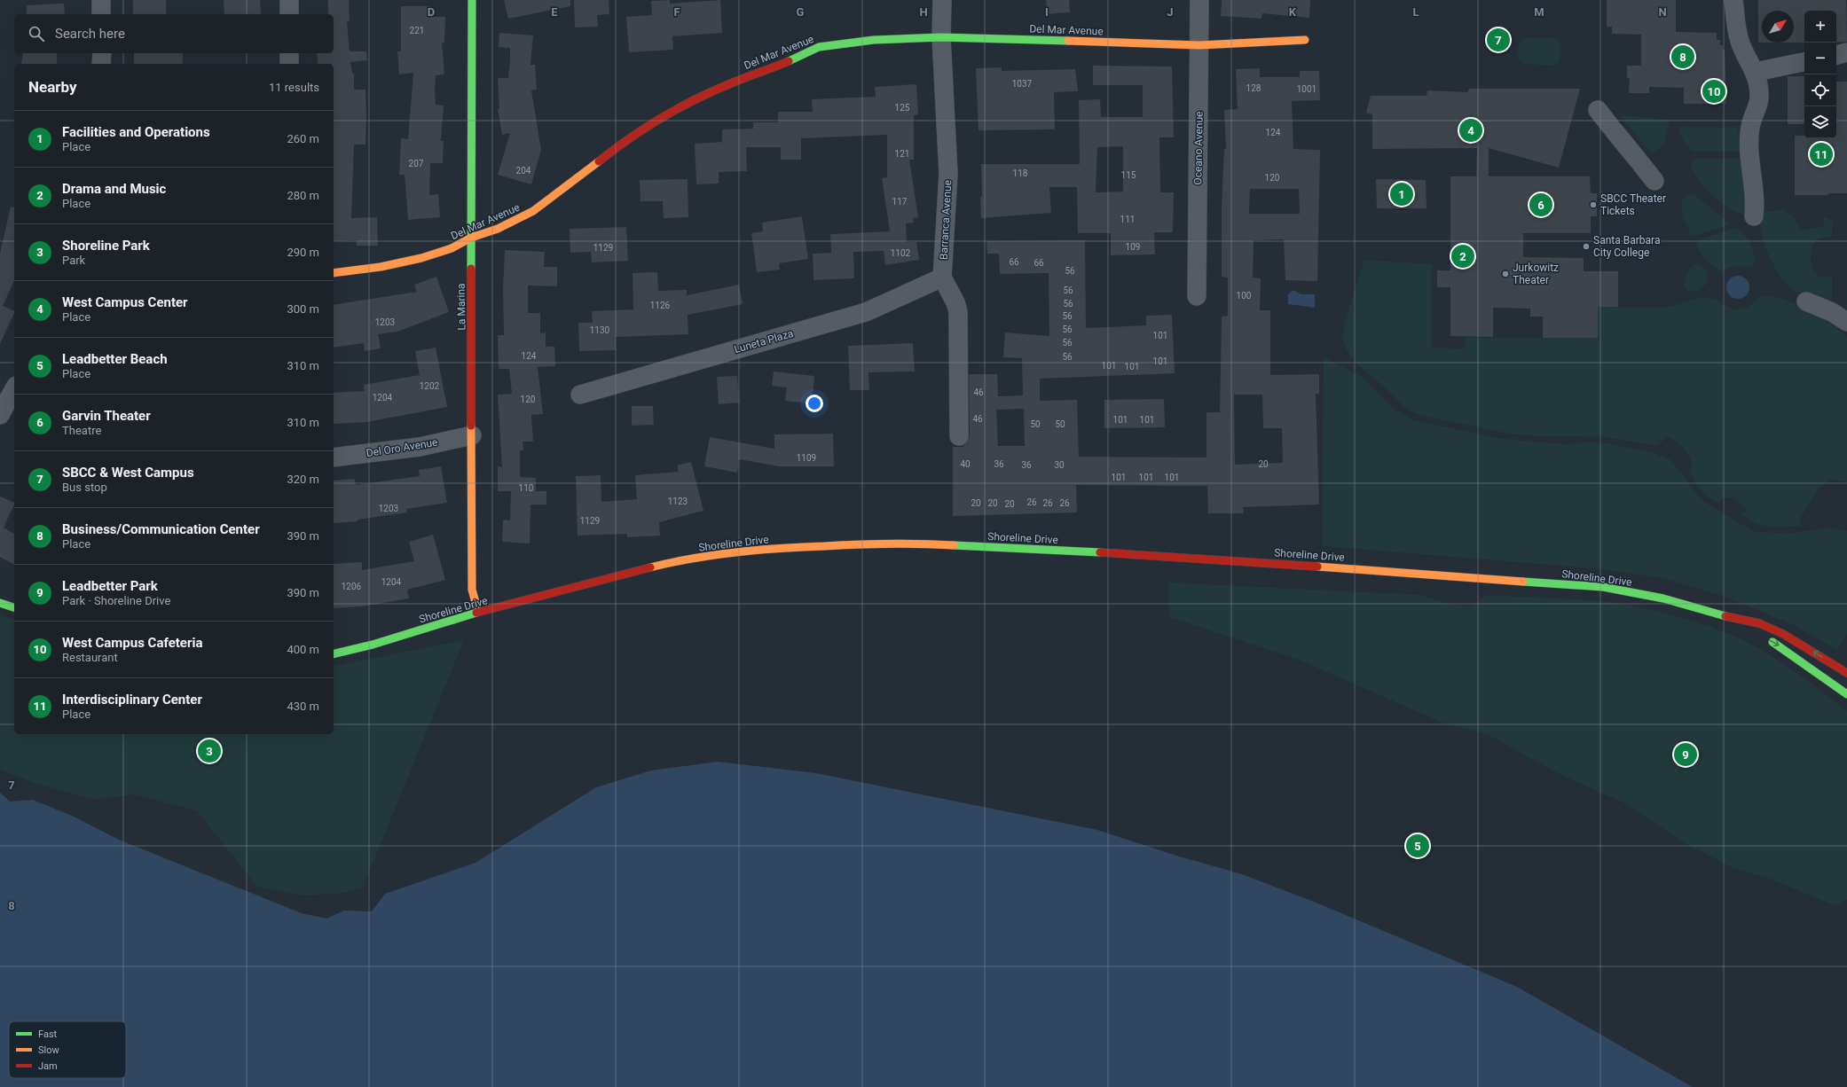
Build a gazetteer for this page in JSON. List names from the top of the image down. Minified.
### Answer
{"streets":{"main road":["Del Mar Avenue","La Marina","Shoreline Drive"],"street":["Oceano Avenue","Barranca Avenue","Luneta Plaza","Del Oro Avenue"]},"crossings":[["Del Mar Avenue","Oceano Avenue"],["Del Mar Avenue","Barranca Avenue"],["Del Mar Avenue","La Marina"],["Barranca Avenue","Luneta Plaza"],["La Marina","Del Oro Avenue"],["La Marina","Shoreline Drive"]],"places":["SBCC Theater Tickets","Santa Barbara City College","Jurkowitz Theater"],"house_numbers":["221","1037","128","1001","125","124","121","207","204","118","115","120","117","111","109","1129","1102","66","66","56","56","100","56","1126","56","1203","56","1130","101","56","124","56","101","101","101","1202","46","1204","120","46","101","101","50","50","1109","40","36","20","36","30","101","101","101","110","1123","26","20","20","26","26","20","1203","1129","1204","1206"],"legend":["Fast","Slow","Jam"],"north":"top right","page":{"map_buttons":["+","−"],"search":"Search here","pins":["7","8","10","4","11","1","6","2","3","9","5"],"heading":["Nearby","11 results"],"list":[{"mark":"1","name":"Facilities and Operations","note":"Place","value":"260 m"},{"mark":"2","name":"Drama and Music","note":"Place","value":"280 m"},{"mark":"3","name":"Shoreline Park","note":"Park","value":"290 m"},{"mark":"4","name":"West Campus Center","note":"Place","value":"300 m"},{"mark":"5","name":"Leadbetter Beach","note":"Place","value":"310 m"},{"mark":"6","name":"Garvin Theater","note":"Theatre","value":"310 m"},{"mark":"7","name":"SBCC & West Campus","note":"Bus stop","value":"320 m"},{"mark":"8","name":"Business/Communication Center","note":"Place","value":"390 m"},{"mark":"9","name":"Leadbetter Park","note":"Park · Shoreline Drive","value":"390 m"},{"mark":"10","name":"West Campus Cafeteria","note":"Restaurant","value":"400 m"},{"mark":"11","name":"Interdisciplinary Center","note":"Place","value":"430 m"}]},"grid":{"columns":["D","E","F","G","H","I","J","K","L","M","N"],"rows":["7","8"]}}
